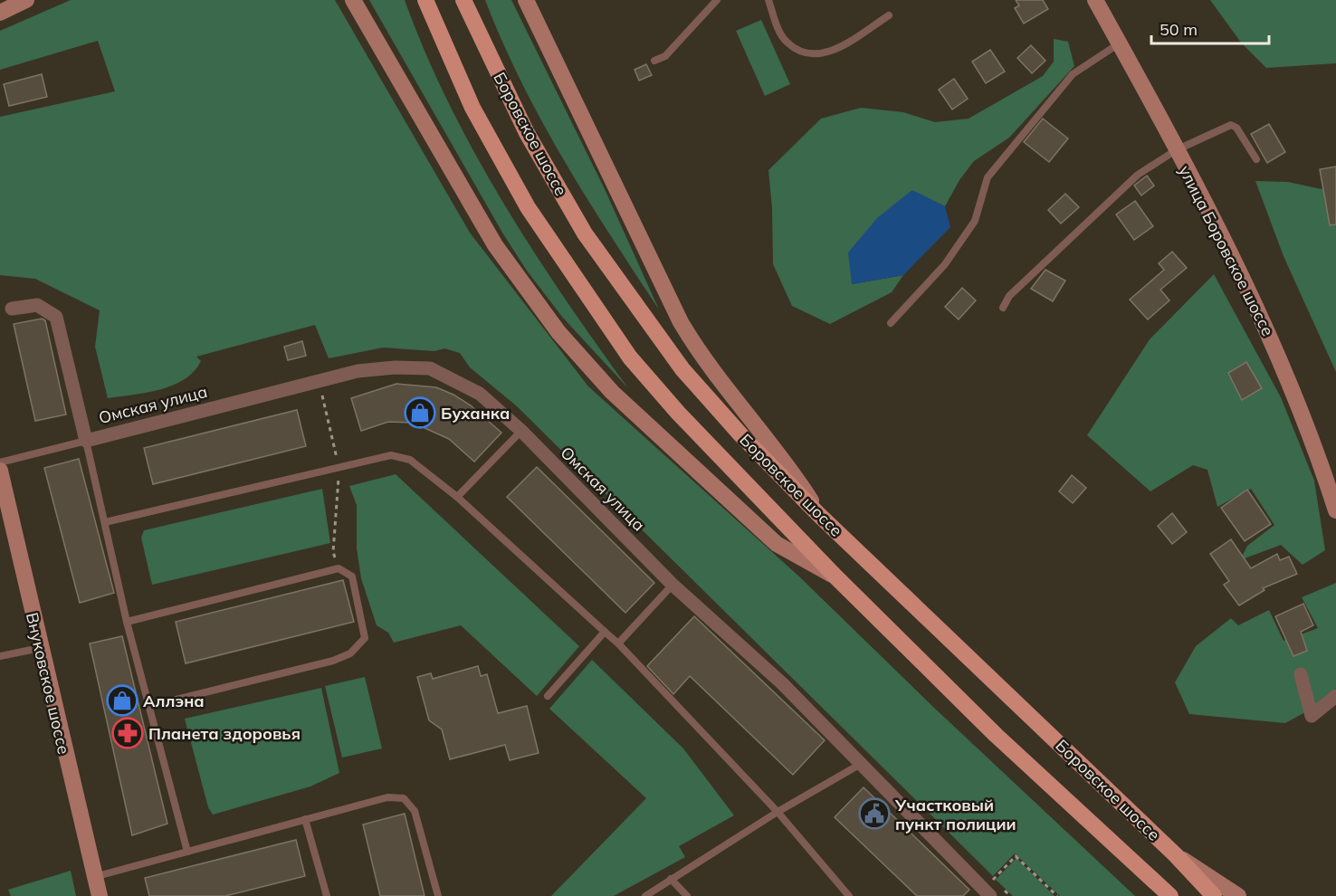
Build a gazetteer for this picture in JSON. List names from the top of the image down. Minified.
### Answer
{"streets":{"main road":["Боровское шоссе","улица Боровское шоссе","Внуковское шоссе"],"street":["Омская улица"]},"places":{"shop":["Буханка","Аллэна"],"pharmacy":["Планета здоровья"],"public building":["Участковый пункт полиции"]},"scale_bar":"50 m"}
